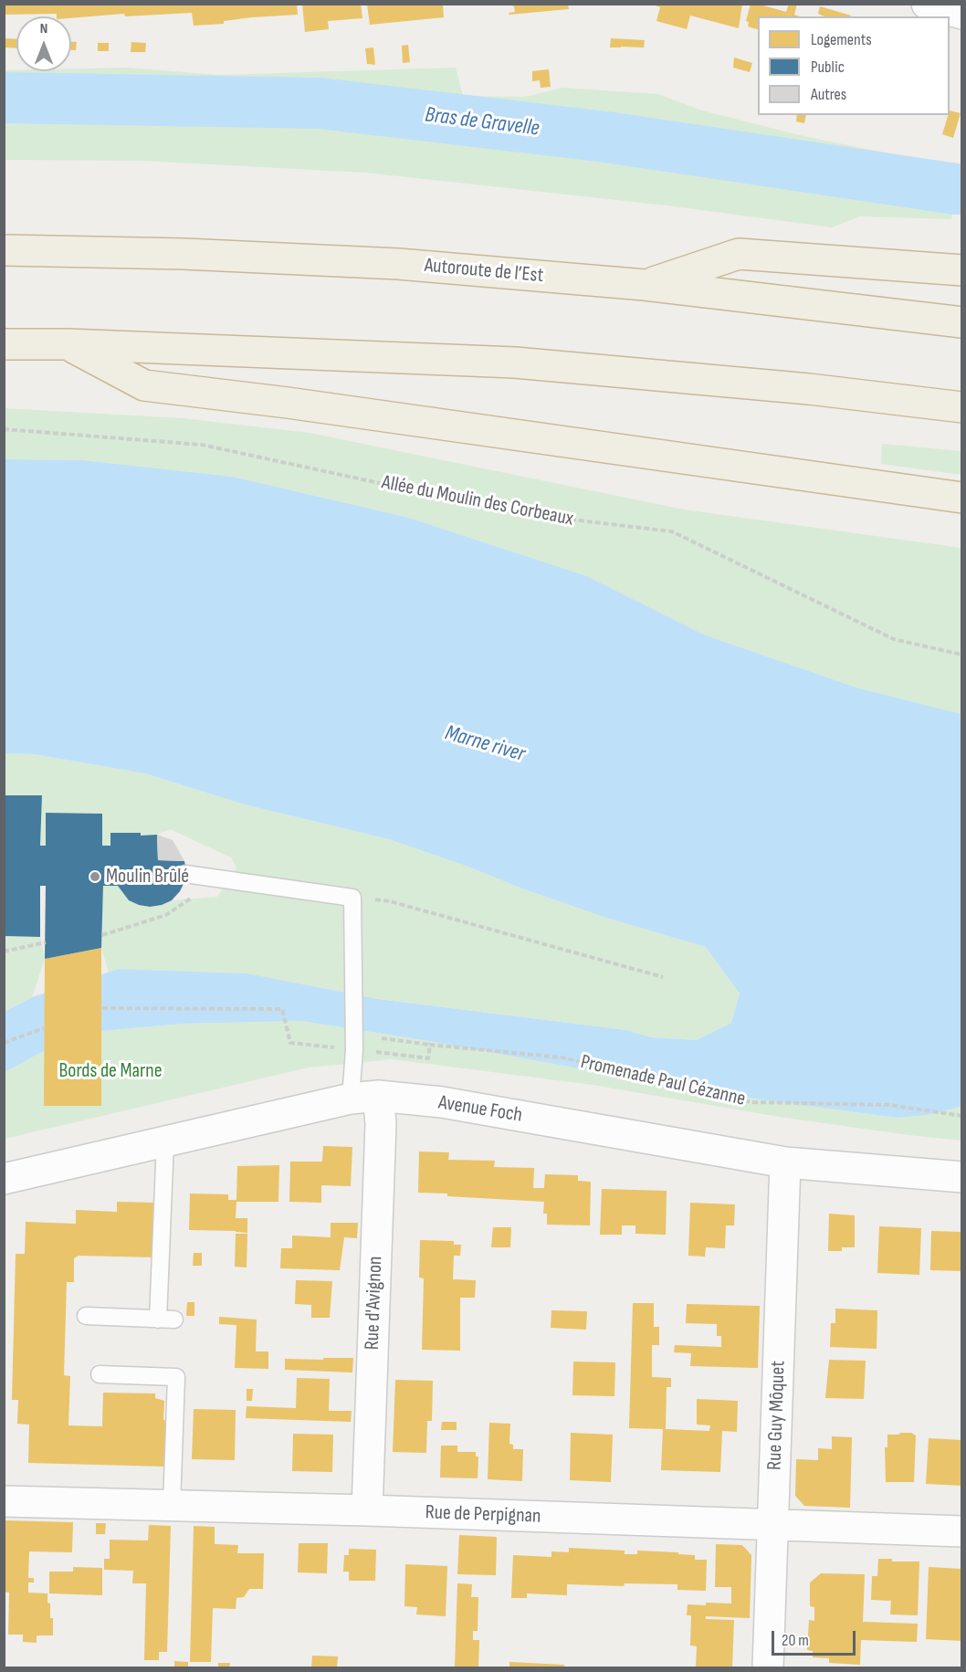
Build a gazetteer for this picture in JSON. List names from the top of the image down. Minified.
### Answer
{"streets":{"highway":["Autoroute de l’Est"],"street":["Avenue Foch","Rue d'Avignon","Rue Guy Môquet","Rue de Perpignan"],"path":["Allée du Moulin des Corbeaux","Promenade Paul Cézanne"]},"crossings":[["Avenue Foch","Rue d'Avignon"],["Avenue Foch","Rue Guy Môquet"],["Rue d'Avignon","Rue de Perpignan"],["Rue Guy Môquet","Rue de Perpignan"]],"water":["Bras de Gravelle","Marne river"],"parks":["Bords de Marne"],"places":["Moulin Brûlé"],"legend":["Logements","Public","Autres"],"scale_bar":"20 m","north":"top"}
